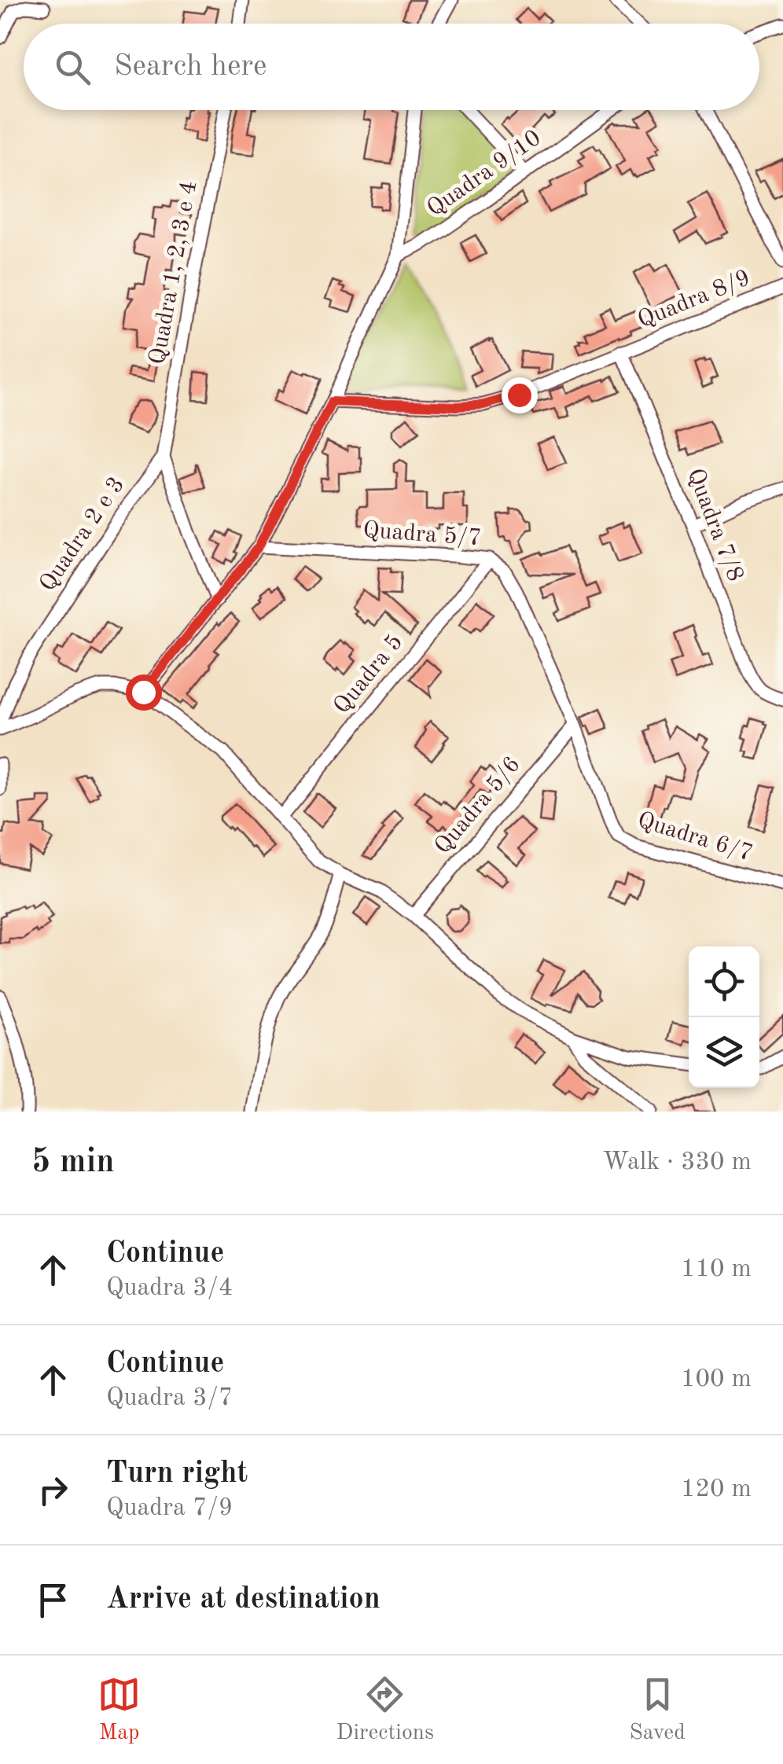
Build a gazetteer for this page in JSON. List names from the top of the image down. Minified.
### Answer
{"streets":{"street":["Quadra 9/10","Quadra 1, 2, 3 e 4","Quadra 8/9","Quadra 7/8","Quadra 2 e 3","Quadra 5/7","Quadra 5","Quadra 5/6","Quadra 6/7"]},"crossings":[["Quadra 1, 2, 3 e 4","Quadra 2 e 3"],["Quadra 8/9","Quadra 7/8"],["Quadra 5/7","Quadra 5"],["Quadra 5/7","Quadra 5/6"],["Quadra 5/7","Quadra 6/7"],["Quadra 5/6","Quadra 6/7"]],"page":{"search":"Search here","heading":["5 min","Walk · 330 m"],"list":[["Continue","Quadra 3/4","110 m"],["Continue","Quadra 3/7","100 m"],["Turn right","Quadra 7/9","120 m"],"Arrive at destination"],"nav":["Map","Directions","Saved"]}}
